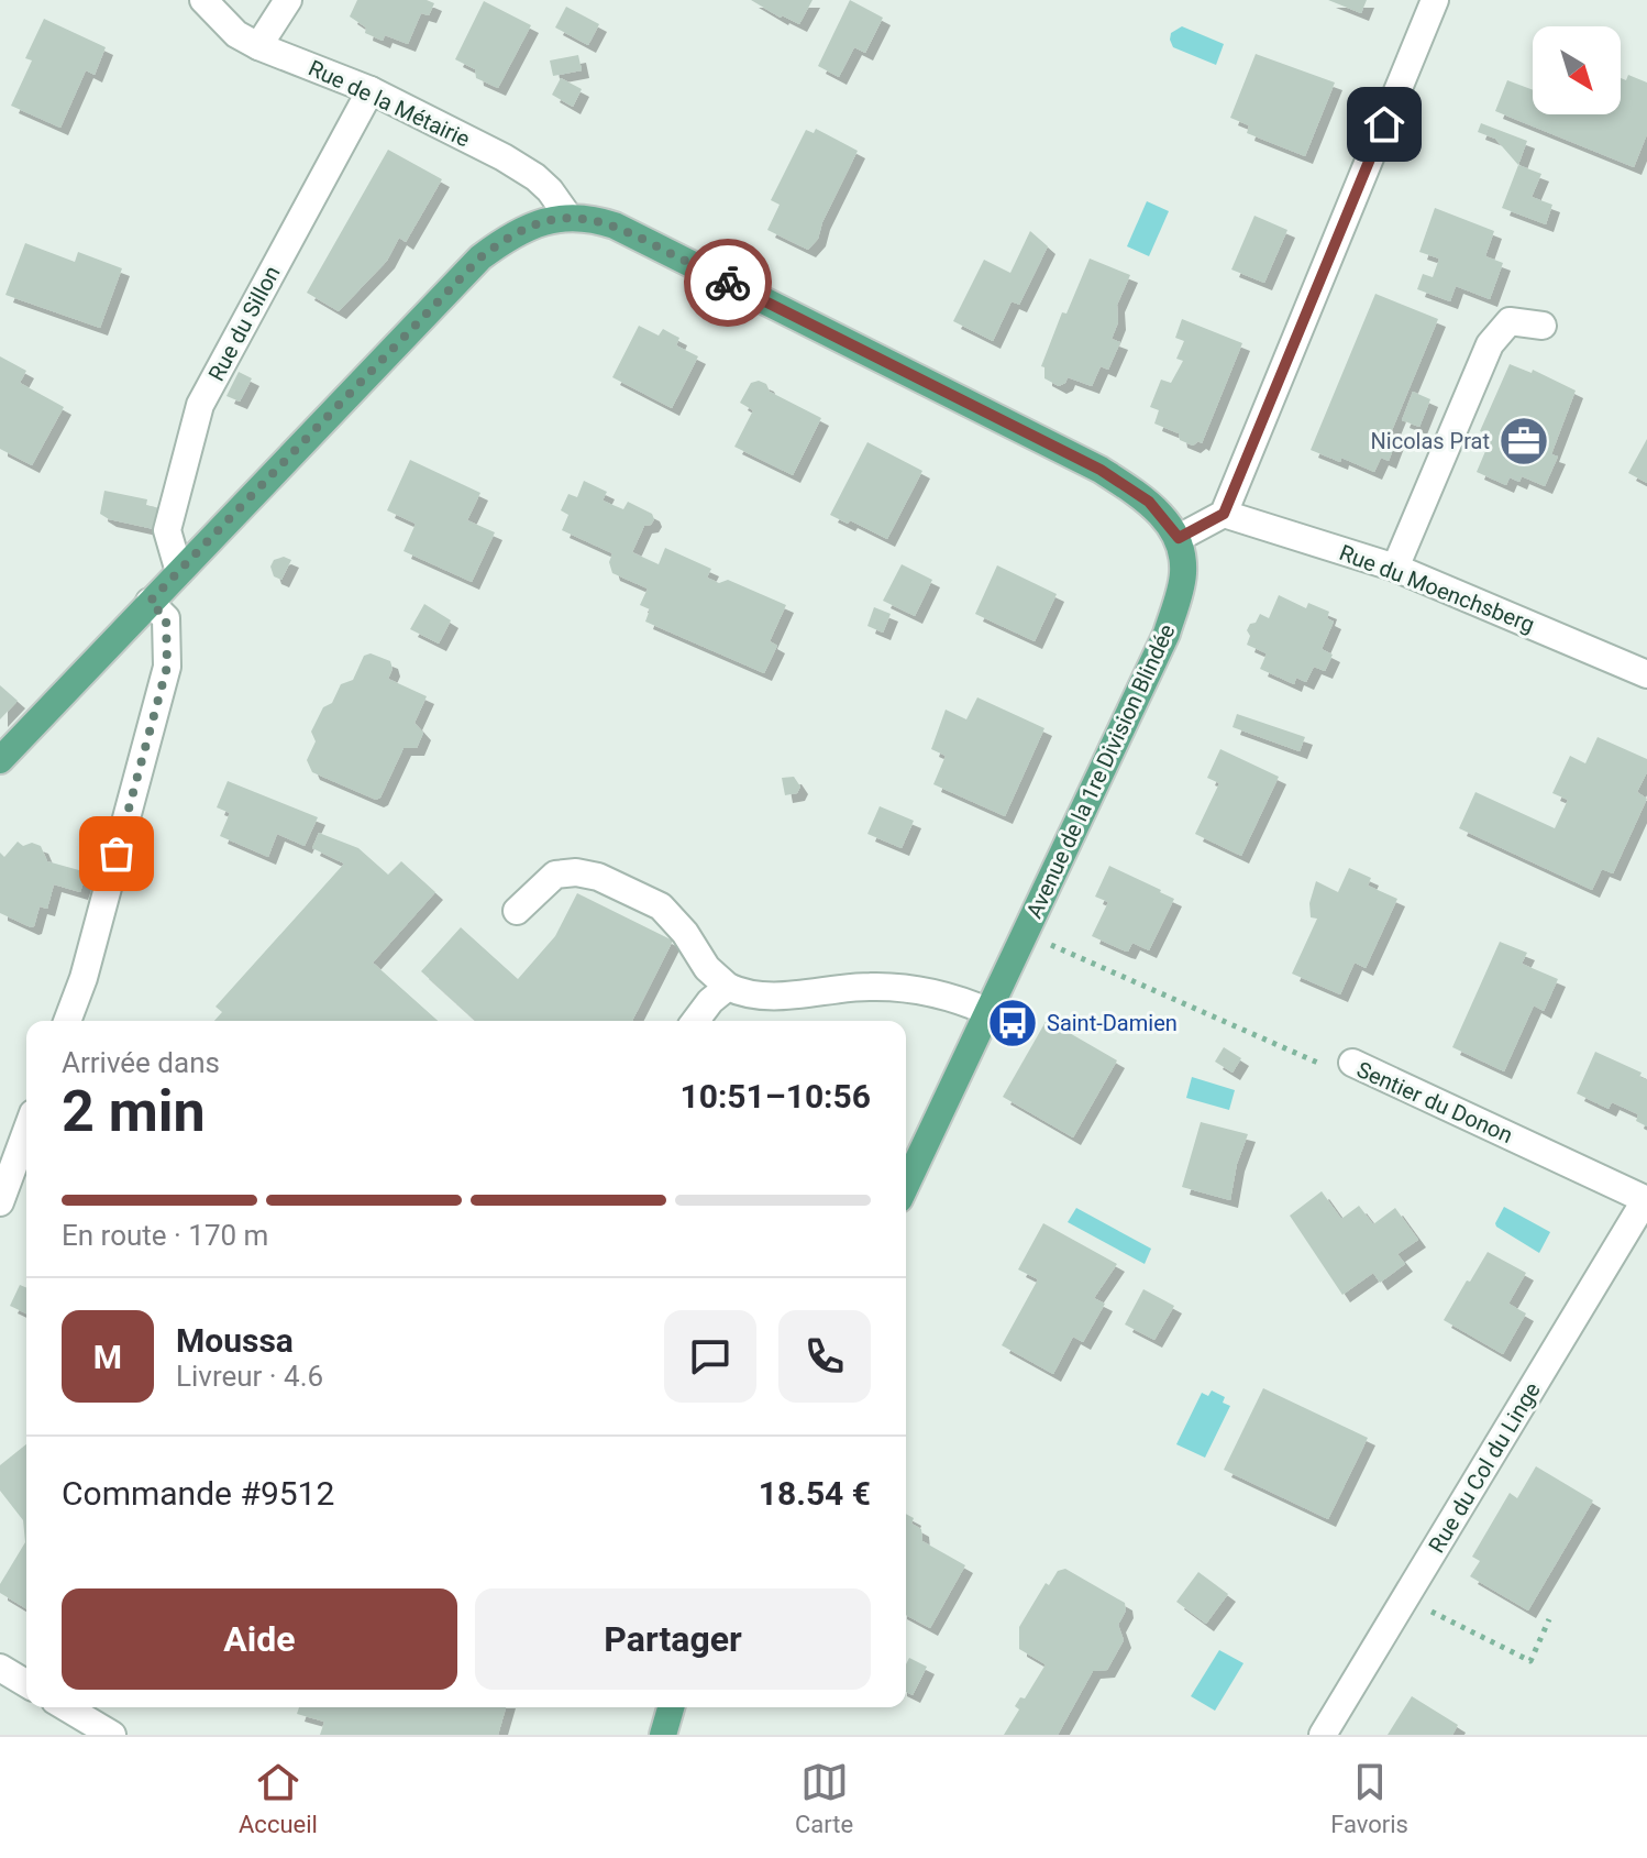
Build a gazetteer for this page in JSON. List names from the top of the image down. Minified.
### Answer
{"streets":{"main road":["Avenue de la 1re Division Blindée"],"street":["Rue de la Métairie","Rue du Sillon","Rue du Moenchsberg","Sentier du Donon","Rue du Col du Linge"]},"crossings":[["Rue de la Métairie","Rue du Sillon"],["Avenue de la 1re Division Blindée","Sentier du Donon"],["Sentier du Donon","Rue du Col du Linge"]],"places":{"office":["Nicolas Prat"],"bus stop":["Saint-Damien"]},"north":"bottom right","page":{"heading":["2 min","Arrivée dans","10:51–10:56"],"panel":["Moussa","Livreur · 4.6","Commande #9512","18.54 €"],"bar":"En route · 170 m","round":"M","buttons":["Aide","Partager"],"tabs":["Accueil","Carte","Favoris"]}}
